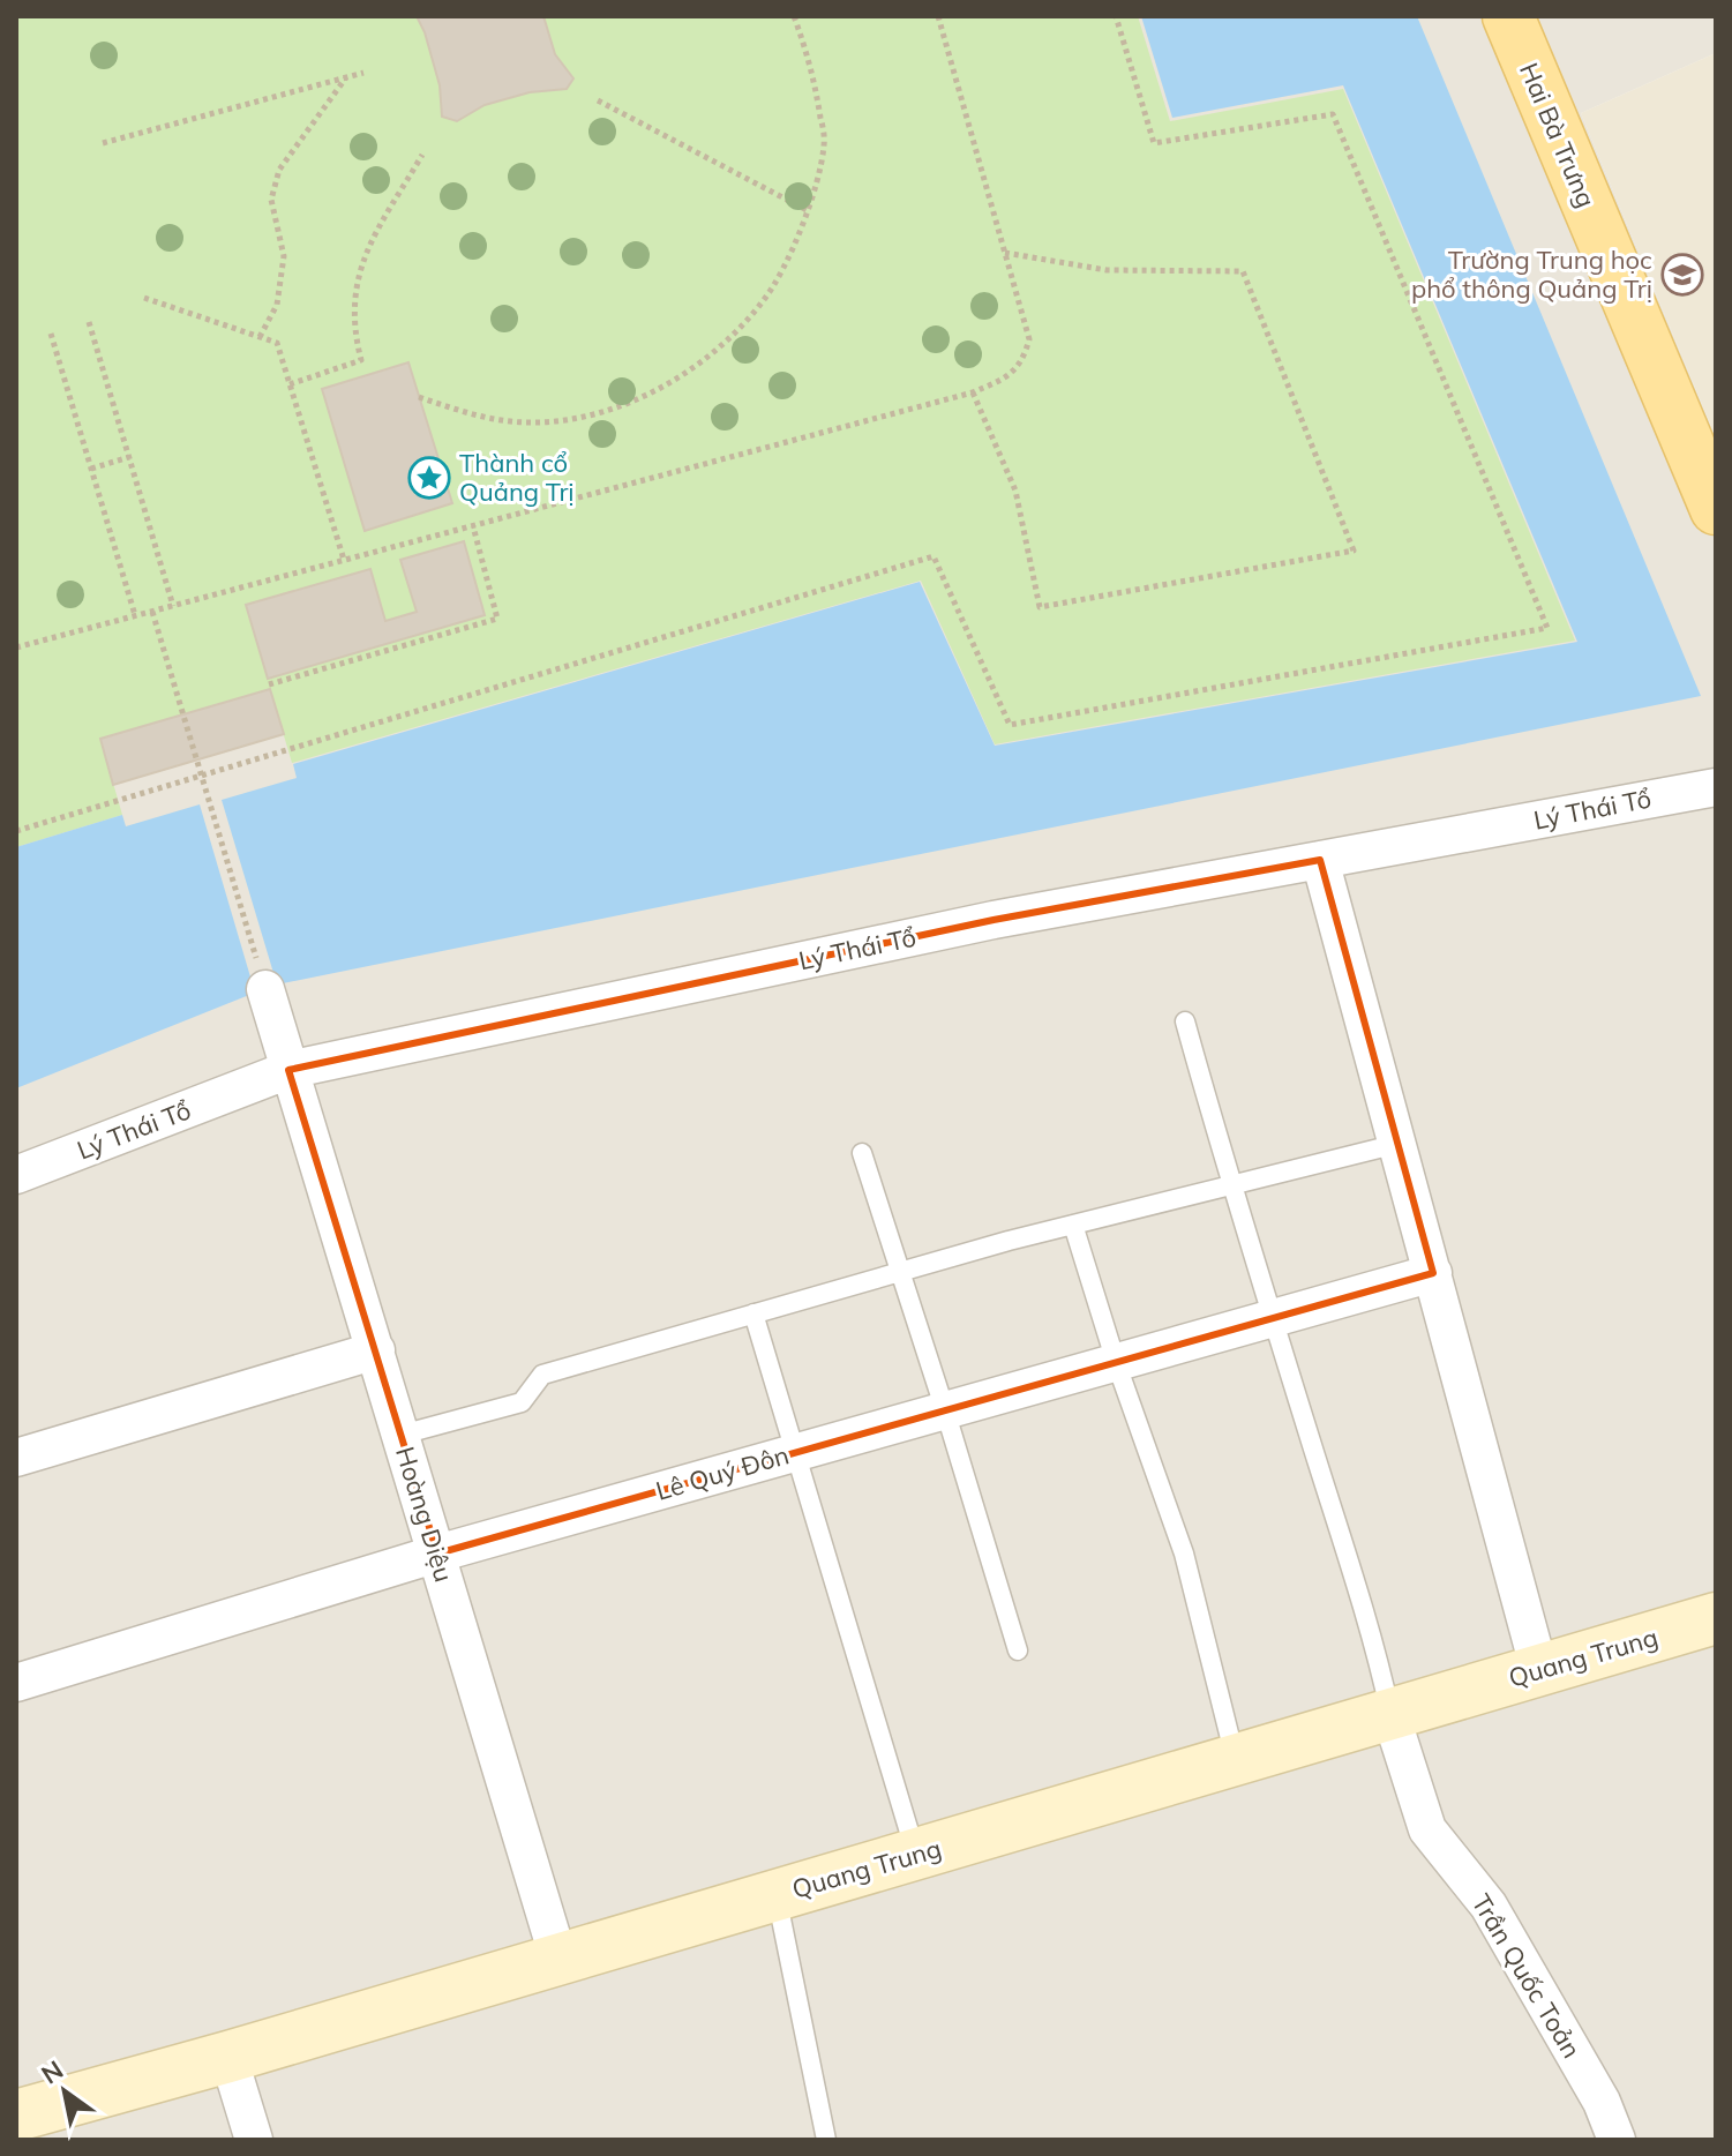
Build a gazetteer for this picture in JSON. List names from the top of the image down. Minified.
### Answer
{"streets":{"main road":["Hai Bà Trưng"],"street":["Lý Thái Tổ","Lê Quý Đôn","Hoàng Diệu","Quang Trung","Trần Quốc Toản"]},"crossings":[["Lý Thái Tổ","Hoàng Diệu"],["Lê Quý Đôn","Hoàng Diệu"],["Hoàng Diệu","Quang Trung"],["Quang Trung","Trần Quốc Toản"]],"places":{"school or university":["Trường Trung học phổ thông Quảng Trị"],"place":["Thành cổ Quảng Trị"]},"north":"top left"}
